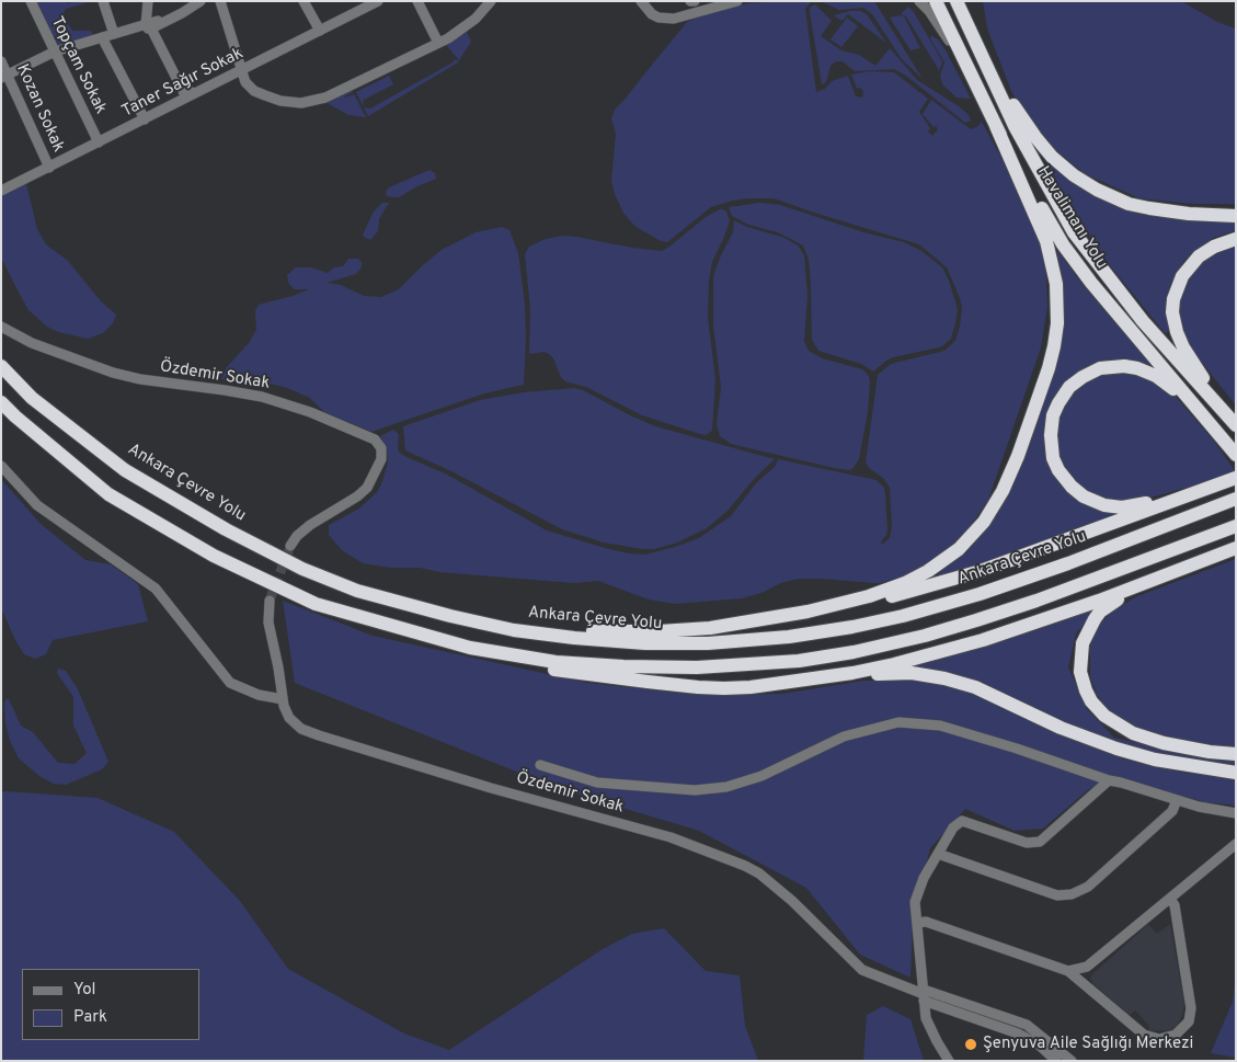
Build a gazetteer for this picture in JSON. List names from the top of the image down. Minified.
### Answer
{"streets":{"highway":["Havalimanı Yolu","Ankara Çevre Yolu"],"street":["Topçam Sokak","Taner Sağır Sokak","Kozan Sokak","Özdemir Sokak"]},"crossings":[["Topçam Sokak","Taner Sağır Sokak"],["Taner Sağır Sokak","Kozan Sokak"]],"places":["Şenyuva Aile Sağlığı Merkezi"],"legend":["Yol","Park"]}
